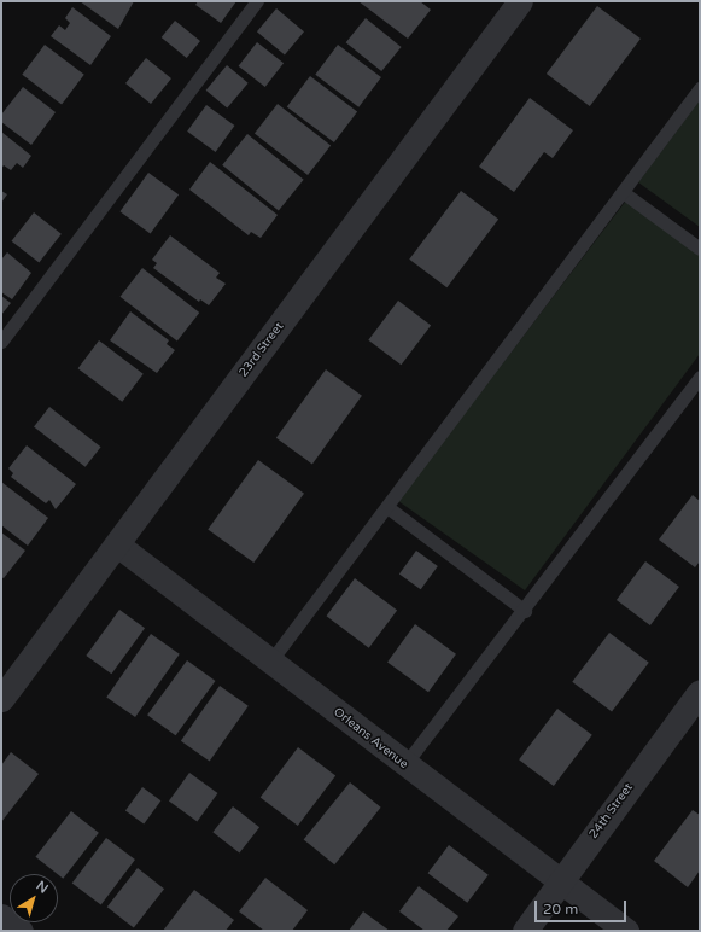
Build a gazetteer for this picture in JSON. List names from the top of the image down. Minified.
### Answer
{"streets":{"street":["23rd Street","Orleans Avenue","24th Street"]},"crossings":[["23rd Street","Orleans Avenue"],["Orleans Avenue","24th Street"]],"scale_bar":"20 m","north":"top right"}
